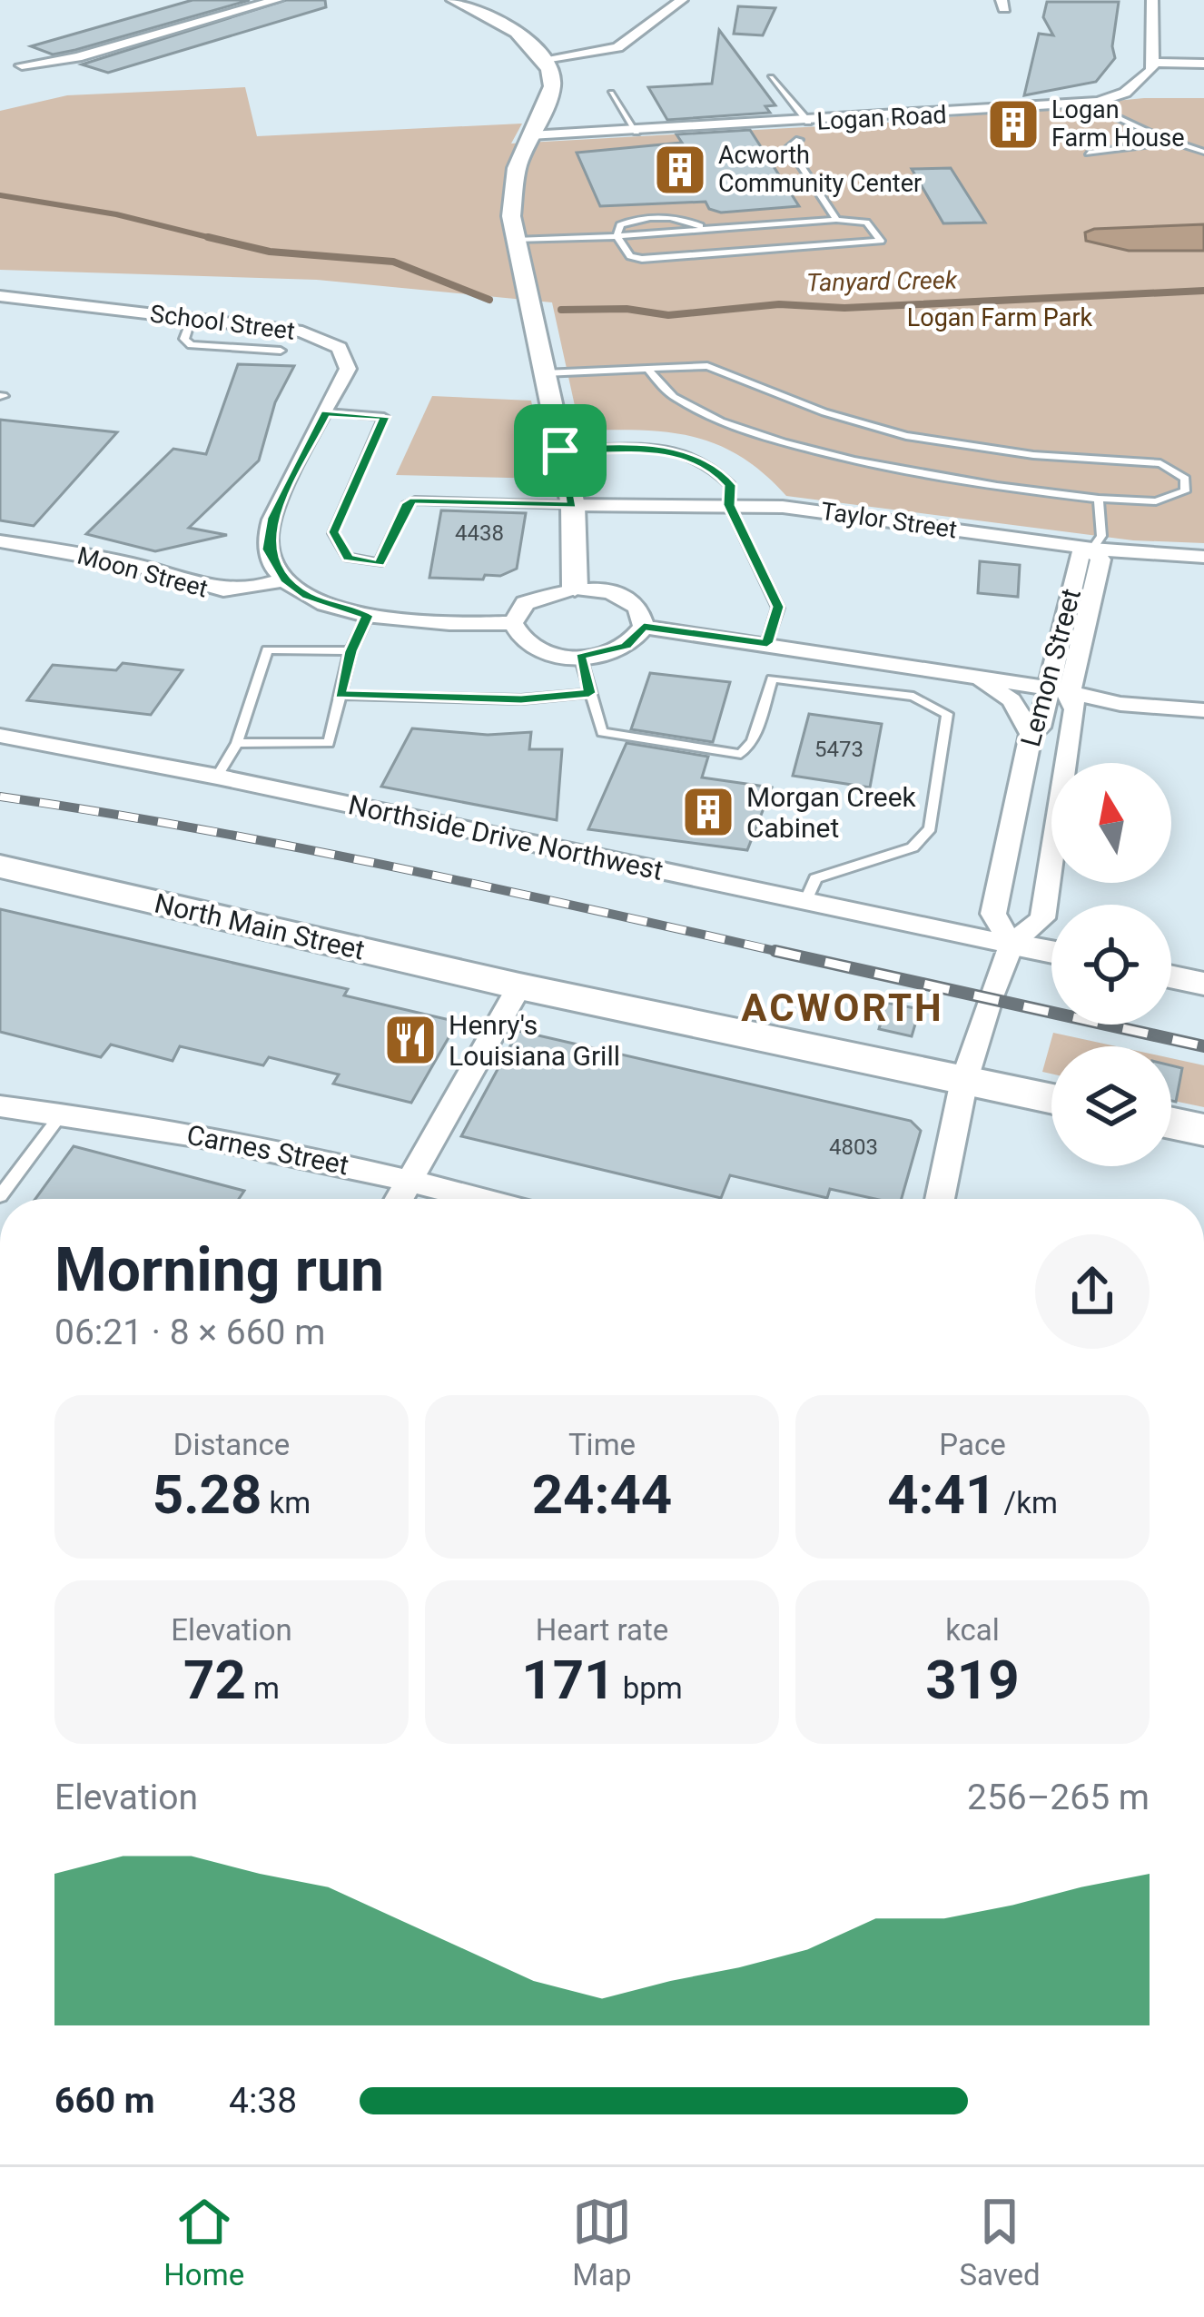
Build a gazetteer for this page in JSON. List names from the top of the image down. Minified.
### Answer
{"streets":{"main road":["North Main Street"],"street":["Logan Road","School Street","Taylor Street","Moon Street","Lemon Street","Northside Drive Northwest","Carnes Street"]},"crossings":[["School Street","Moon Street"],["Taylor Street","Lemon Street"],["Lemon Street","Northside Drive Northwest"],["Lemon Street","North Main Street"]],"districts":["ACWORTH"],"water":["Tanyard Creek"],"parks":["Logan Farm Park"],"places":{"building":["Logan Farm House","Acworth Community Center","Morgan Creek Cabinet"],"restaurant":["Henry's Louisiana Grill"]},"house_numbers":["4438","5473","4803"],"north":"top","page":{"heading":["Morning run","06:21 · 8 × 660 m"],"stats":[["Distance","5.28 km"],["Time","24:44"],["Pace","4:41 /km"],["Elevation","72 m"],["Heart rate","171 bpm"],["kcal","319"]],"chart":["Elevation","256–265 m"],"list":[{"name":"660 m","note":"4:38"}],"tabs":["Home","Map","Saved"]}}
